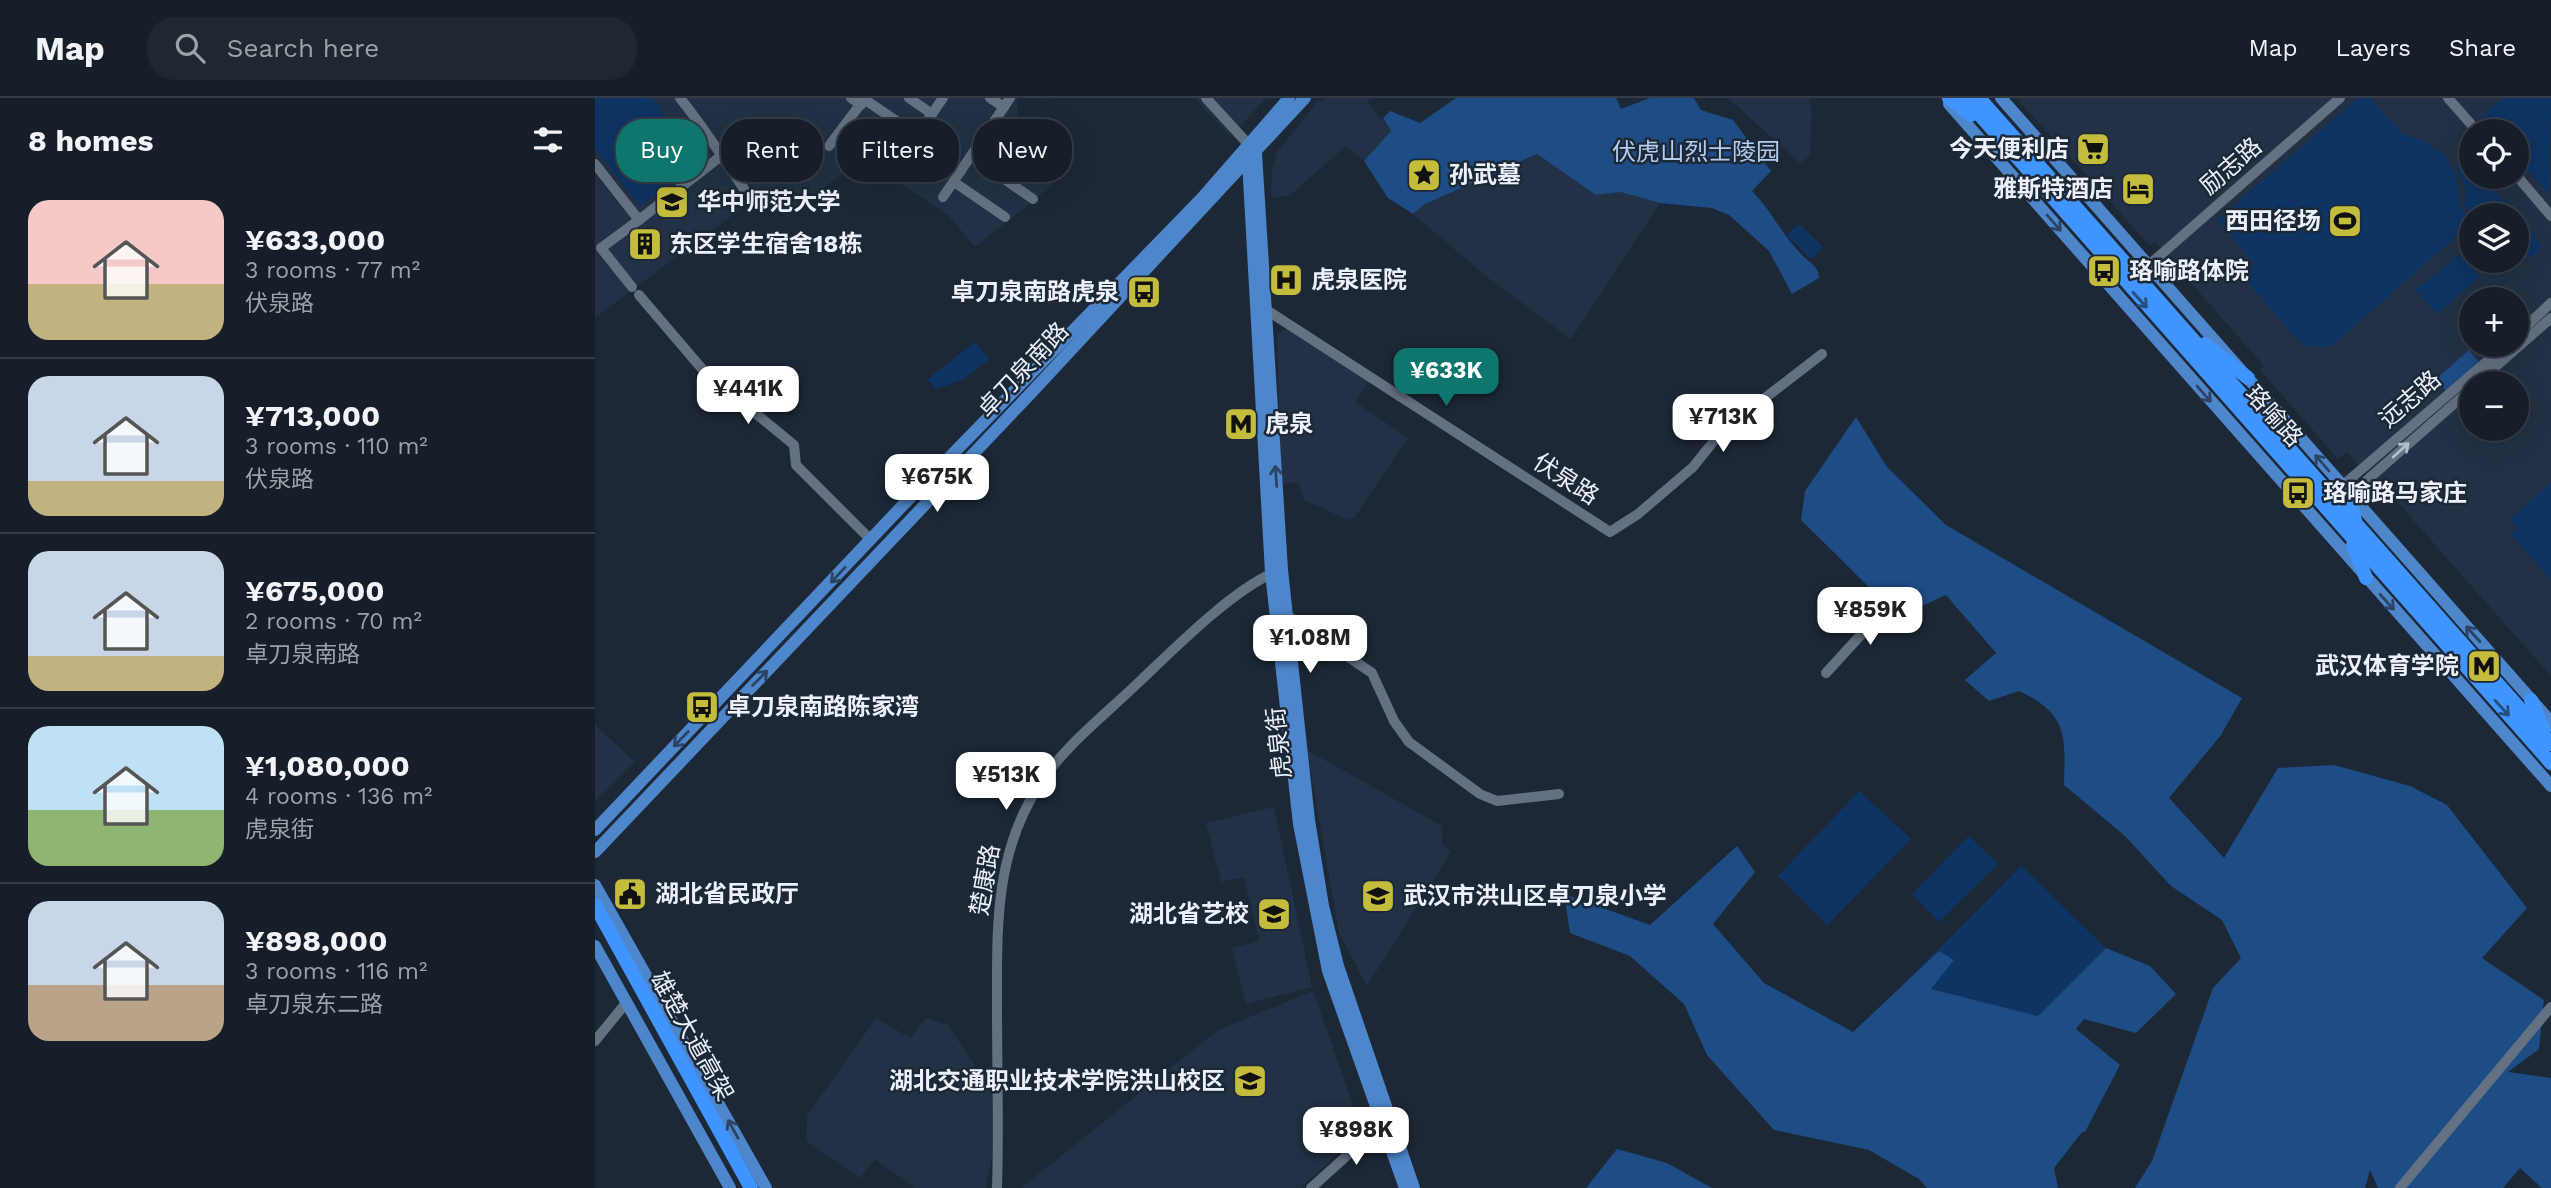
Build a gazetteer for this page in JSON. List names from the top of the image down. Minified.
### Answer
{"streets":{"highway":["珞喻路","雄楚大道高架"],"main road":["卓刀泉南路","虎泉街"],"street":["励志路","远志路","伏泉路","楚康路"]},"crossings":[["卓刀泉南路","虎泉街"],["伏泉路","虎泉街"],["虎泉街","楚康路"]],"parks":["伏虎山烈士陵园"],"places":{"supermarket":["今天便利店"],"place":["孙武墓"],"hotel":["雅斯特酒店"],"school or university":["华中师范大学","武汉市洪山区卓刀泉小学","湖北省艺校","湖北交通职业技术学院洪山校区"],"sports":["西田径场"],"building":["东区学生宿舍18栋"],"bus stop":["珞喻路体院","卓刀泉南路虎泉","珞喻路马家庄","卓刀泉南路陈家湾"],"hospital":["虎泉医院"],"metro station":["虎泉","武汉体育学院"],"public building":["湖北省民政厅"]},"page":{"header":"Map","search":"Search here","nav":["Map","Layers","Share"],"heading":"8 homes","map_buttons":["+","−"],"chip":["Buy","Rent","Filters","New"],"list":[{"name":"¥633,000","note":"3 rooms · 77 m² · 伏泉路"},{"name":"¥713,000","note":"3 rooms · 110 m² · 伏泉路"},{"name":"¥675,000","note":"2 rooms · 70 m² · 卓刀泉南路"},{"name":"¥1,080,000","note":"4 rooms · 136 m² · 虎泉街"},{"name":"¥898,000","note":"3 rooms · 116 m² · 卓刀泉东二路"}],"price":["¥633K","¥441K","¥713K","¥675K","¥859K","¥1.08M","¥513K","¥898K"]}}
